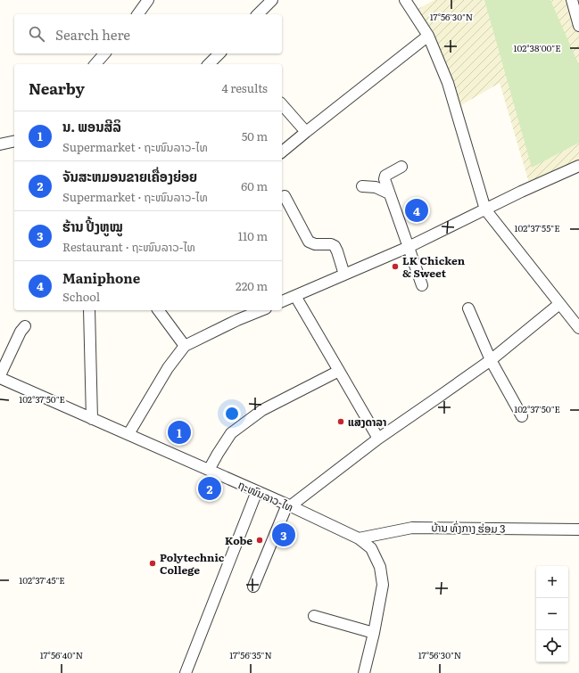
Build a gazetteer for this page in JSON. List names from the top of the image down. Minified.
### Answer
{"streets":{"street":["ຖະໜົນລາວ-ໄທ","ບ້ານ ທົ່ງກາງ ຮ່ອມ 3"]},"crossings":[["ຖະໜົນລາວ-ໄທ","ບ້ານ ທົ່ງກາງ ຮ່ອມ 3"]],"places":["LK Chicken & Sweet","ແສງດາລາ","Kobe","Polytechnic College"],"page":{"search":"Search here","heading":["Nearby","4 results"],"list":[{"mark":"1","name":"ນ. ພອນສີລິ","note":"Supermarket · ຖະໜົນລາວ-ໄທ","value":"50 m"},{"mark":"2","name":"ຈັນສະຫມອນຂາຍເຄື່ອງຍ່ອຍ","note":"Supermarket · ຖະໜົນລາວ-ໄທ","value":"60 m"},{"mark":"3","name":"ຮ້ານ ປີ້ງຫູໝູ","note":"Restaurant · ຖະໜົນລາວ-ໄທ","value":"110 m"},{"mark":"4","name":"Maniphone","note":"School","value":"220 m"}],"pins":["4","1","2","3"],"map_buttons":["+","−"]},"coordinates":["17°56'30\"N","102°38'00\"E","102°37'55\"E","102°37'50\"E","102°37'45\"E","17°56'40\"N","17°56'35\"N"]}
